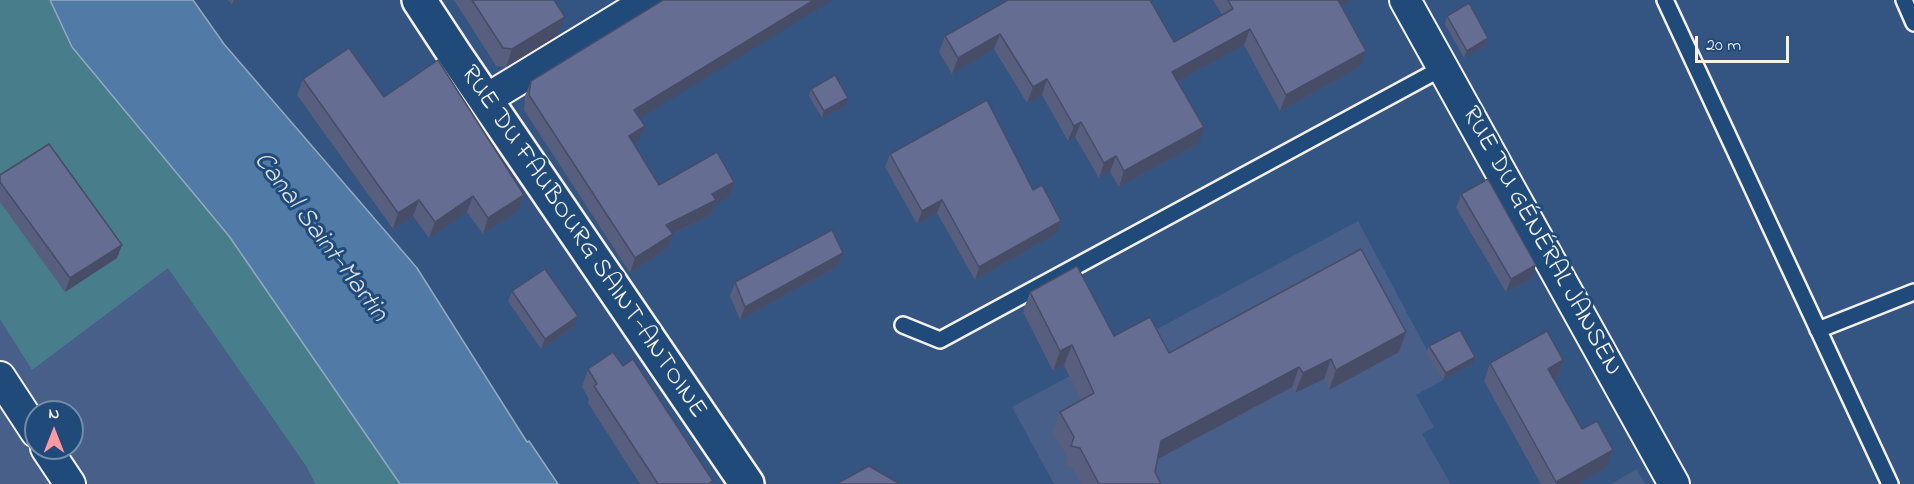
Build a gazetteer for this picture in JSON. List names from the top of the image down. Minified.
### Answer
{"streets":{"street":["RUE DU GÉNÉRAL JANSEN","RUE DU FAUBOURG SAINT-ANTOINE"]},"water":["Canal Saint-Martin"],"scale_bar":"20 m","north":"top"}
